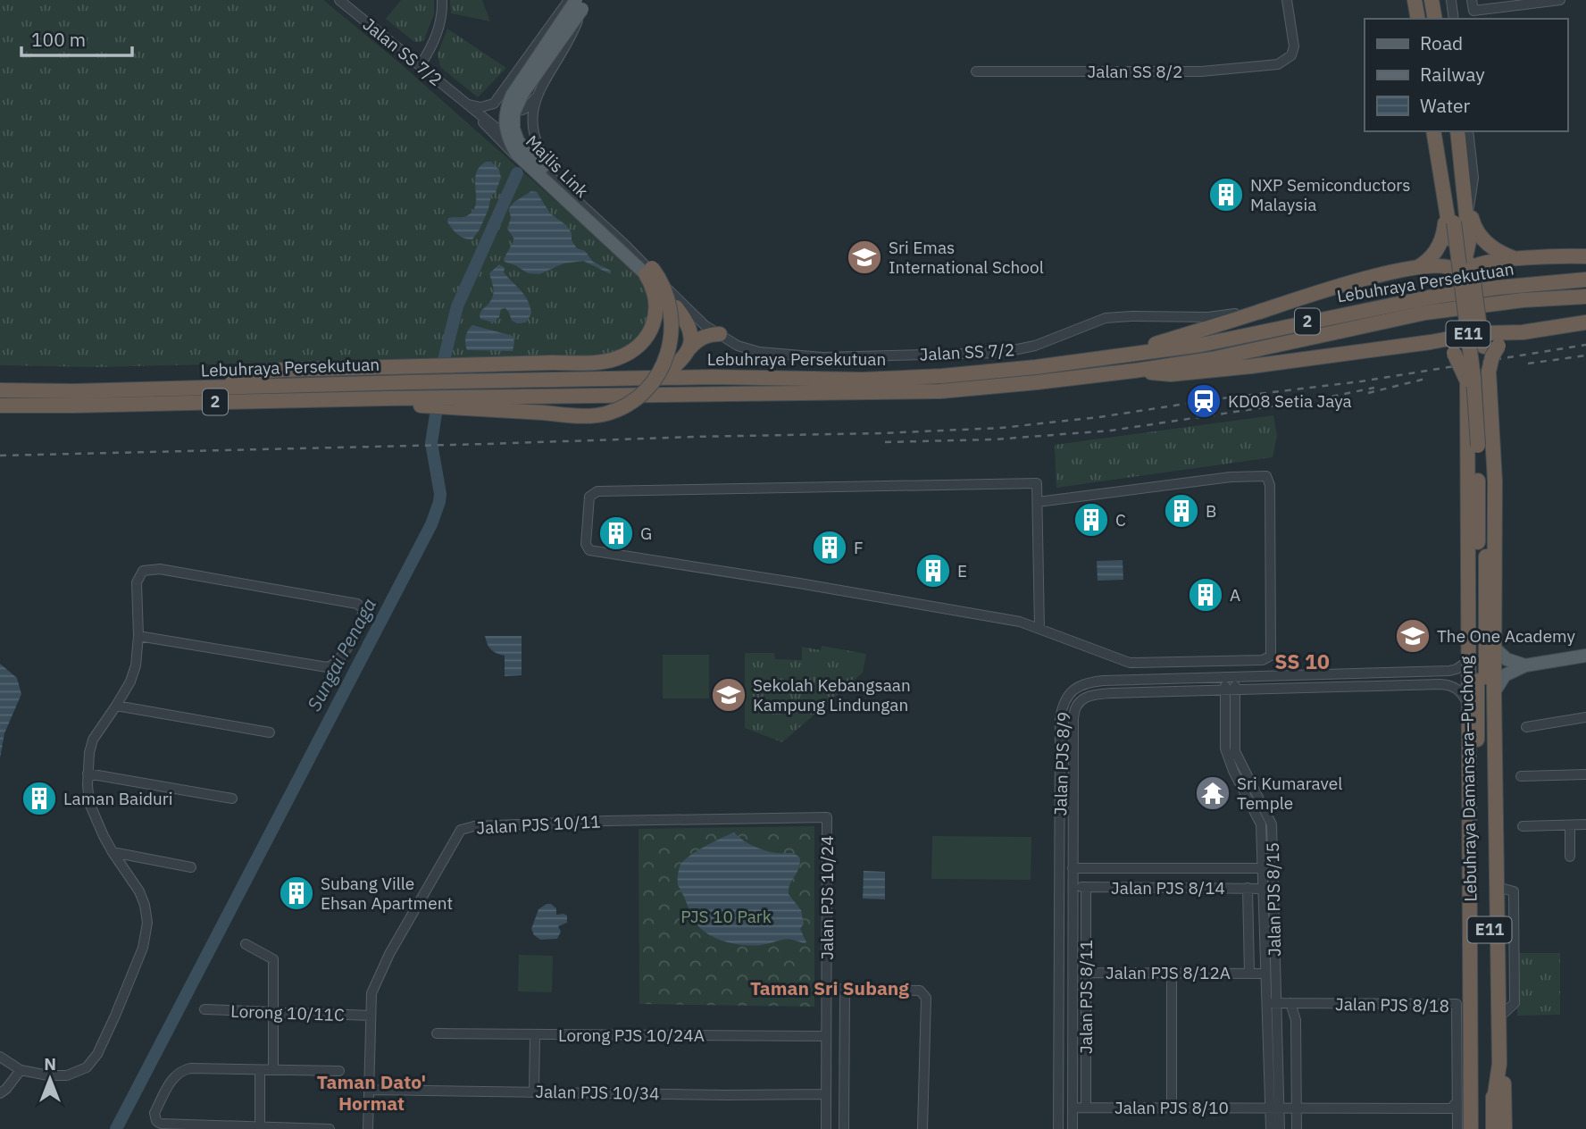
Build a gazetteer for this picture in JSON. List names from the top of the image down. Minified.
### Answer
{"streets":{"highway":["Lebuhraya Persekutuan","2","E11","Lebuhraya Damansara–Puchong"],"main road":["Majlis Link"],"street":["Jalan SS 7/2","Jalan SS 8/2","Jalan PJS 8/9","Jalan PJS 10/11","Jalan PJS 8/14","Jalan PJS 10/24","Jalan PJS 8/15","Jalan PJS 8/12A","Jalan PJS 8/11","Jalan PJS 8/18","Lorong 10/11C","Lorong PJS 10/24A","Jalan PJS 10/34","Jalan PJS 8/10"]},"crossings":[["Jalan PJS 8/9","Jalan PJS 8/14"],["Jalan PJS 8/9","Jalan PJS 8/15"],["Jalan PJS 8/9","Jalan PJS 8/10"],["Jalan PJS 10/11","Jalan PJS 10/24"],["Jalan PJS 10/11","Lorong 10/11C"],["Jalan PJS 10/11","Jalan PJS 10/34"],["Jalan PJS 8/14","Jalan PJS 8/15"],["Jalan PJS 8/14","Jalan PJS 8/12A"],["Jalan PJS 8/14","Jalan PJS 8/11"],["Jalan PJS 10/24","Lorong PJS 10/24A"],["Jalan PJS 10/24","Jalan PJS 10/34"],["Jalan PJS 8/15","Jalan PJS 8/12A"],["Jalan PJS 8/15","Jalan PJS 8/18"],["Jalan PJS 8/15","Jalan PJS 8/10"],["Jalan PJS 8/12A","Jalan PJS 8/11"],["Jalan PJS 8/11","Jalan PJS 8/10"]],"districts":["SS 10","Taman Sri Subang","Taman Dato' Hormat"],"water":["Sungai Penaga"],"parks":["PJS 10 Park"],"places":{"building":["NXP Semiconductors Malaysia","B","C","G","F","E","A","Laman Baiduri","Subang Ville Ehsan Apartment"],"school or university":["Sri Emas International School","The One Academy","Sekolah Kebangsaan Kampung Lindungan"],"station":["KD08 Setia Jaya"],"temple":["Sri Kumaravel Temple"]},"legend":["Road","Railway","Water"],"scale_bar":"100 m","north":"top"}
